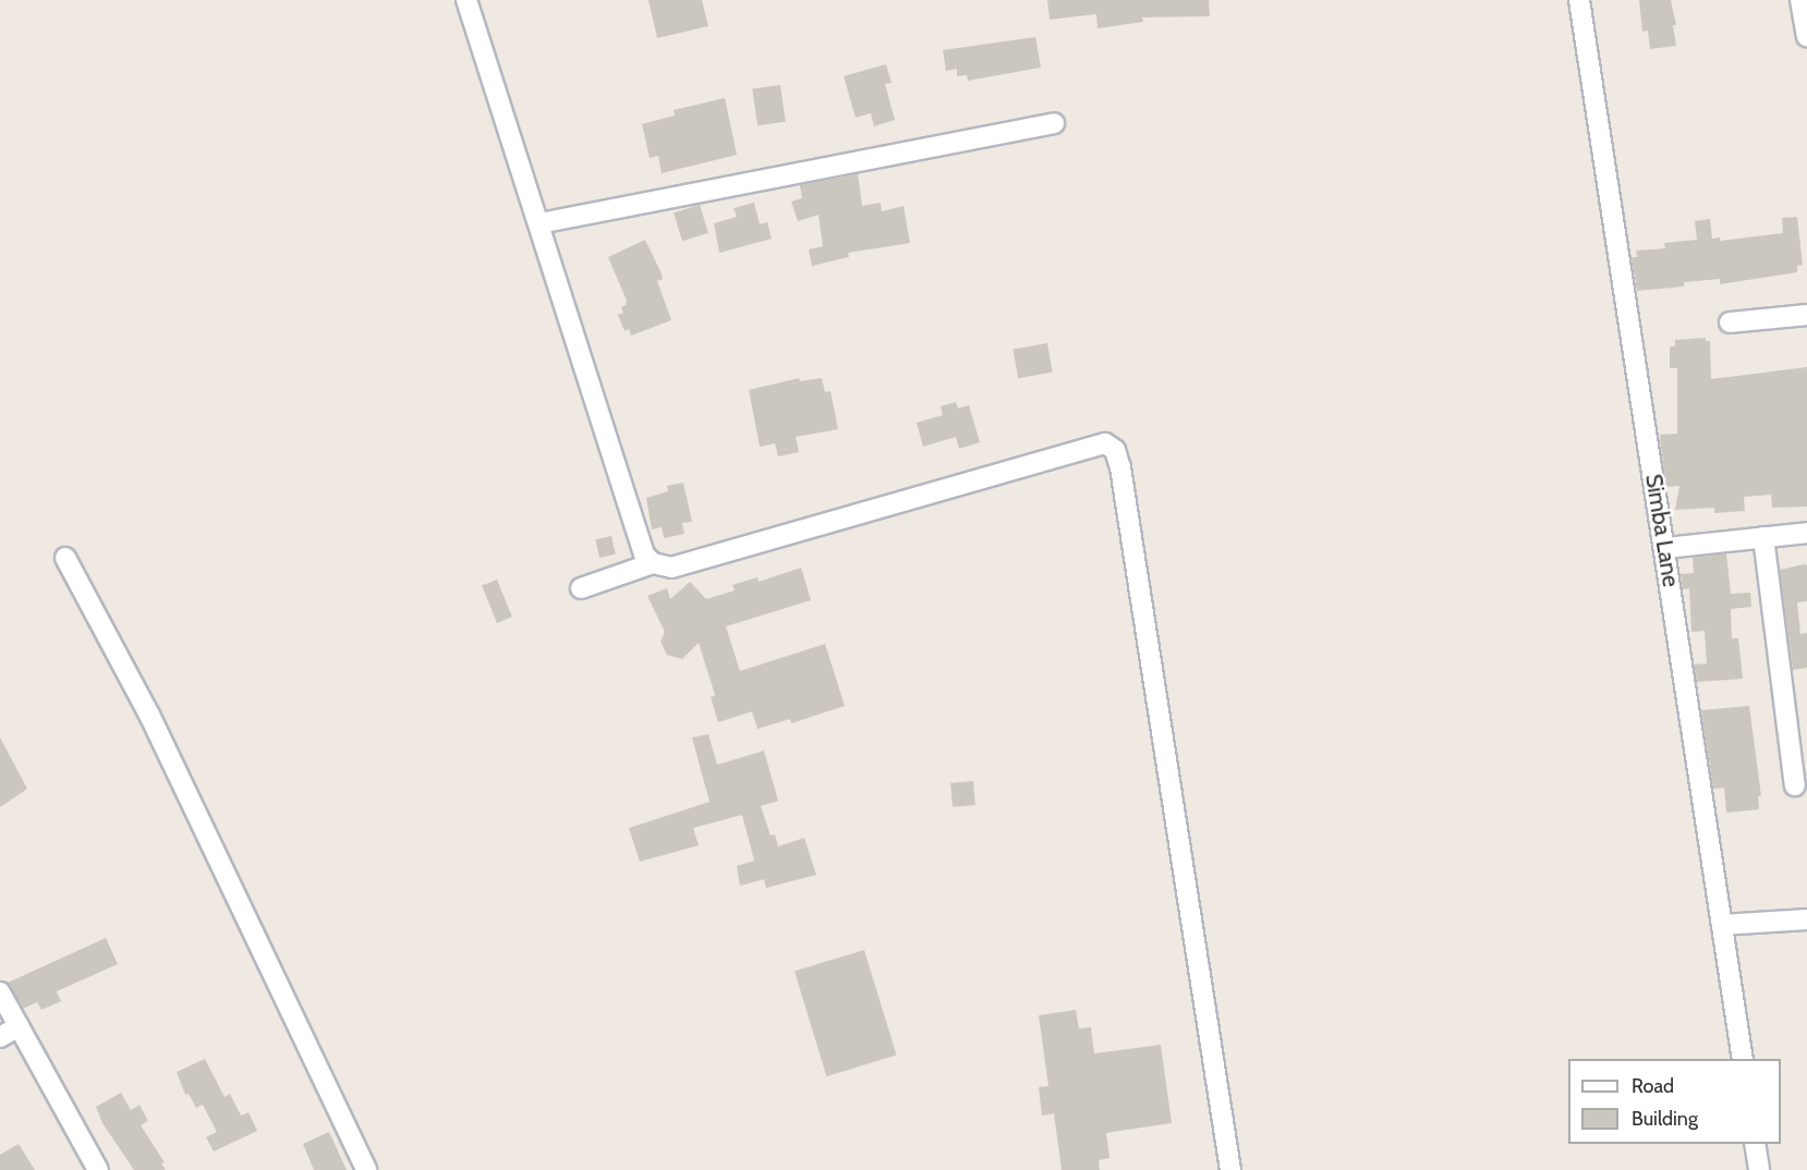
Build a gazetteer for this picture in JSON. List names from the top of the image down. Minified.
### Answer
{"streets":{"street":["Simba Lane"]},"legend":["Road","Building"]}
